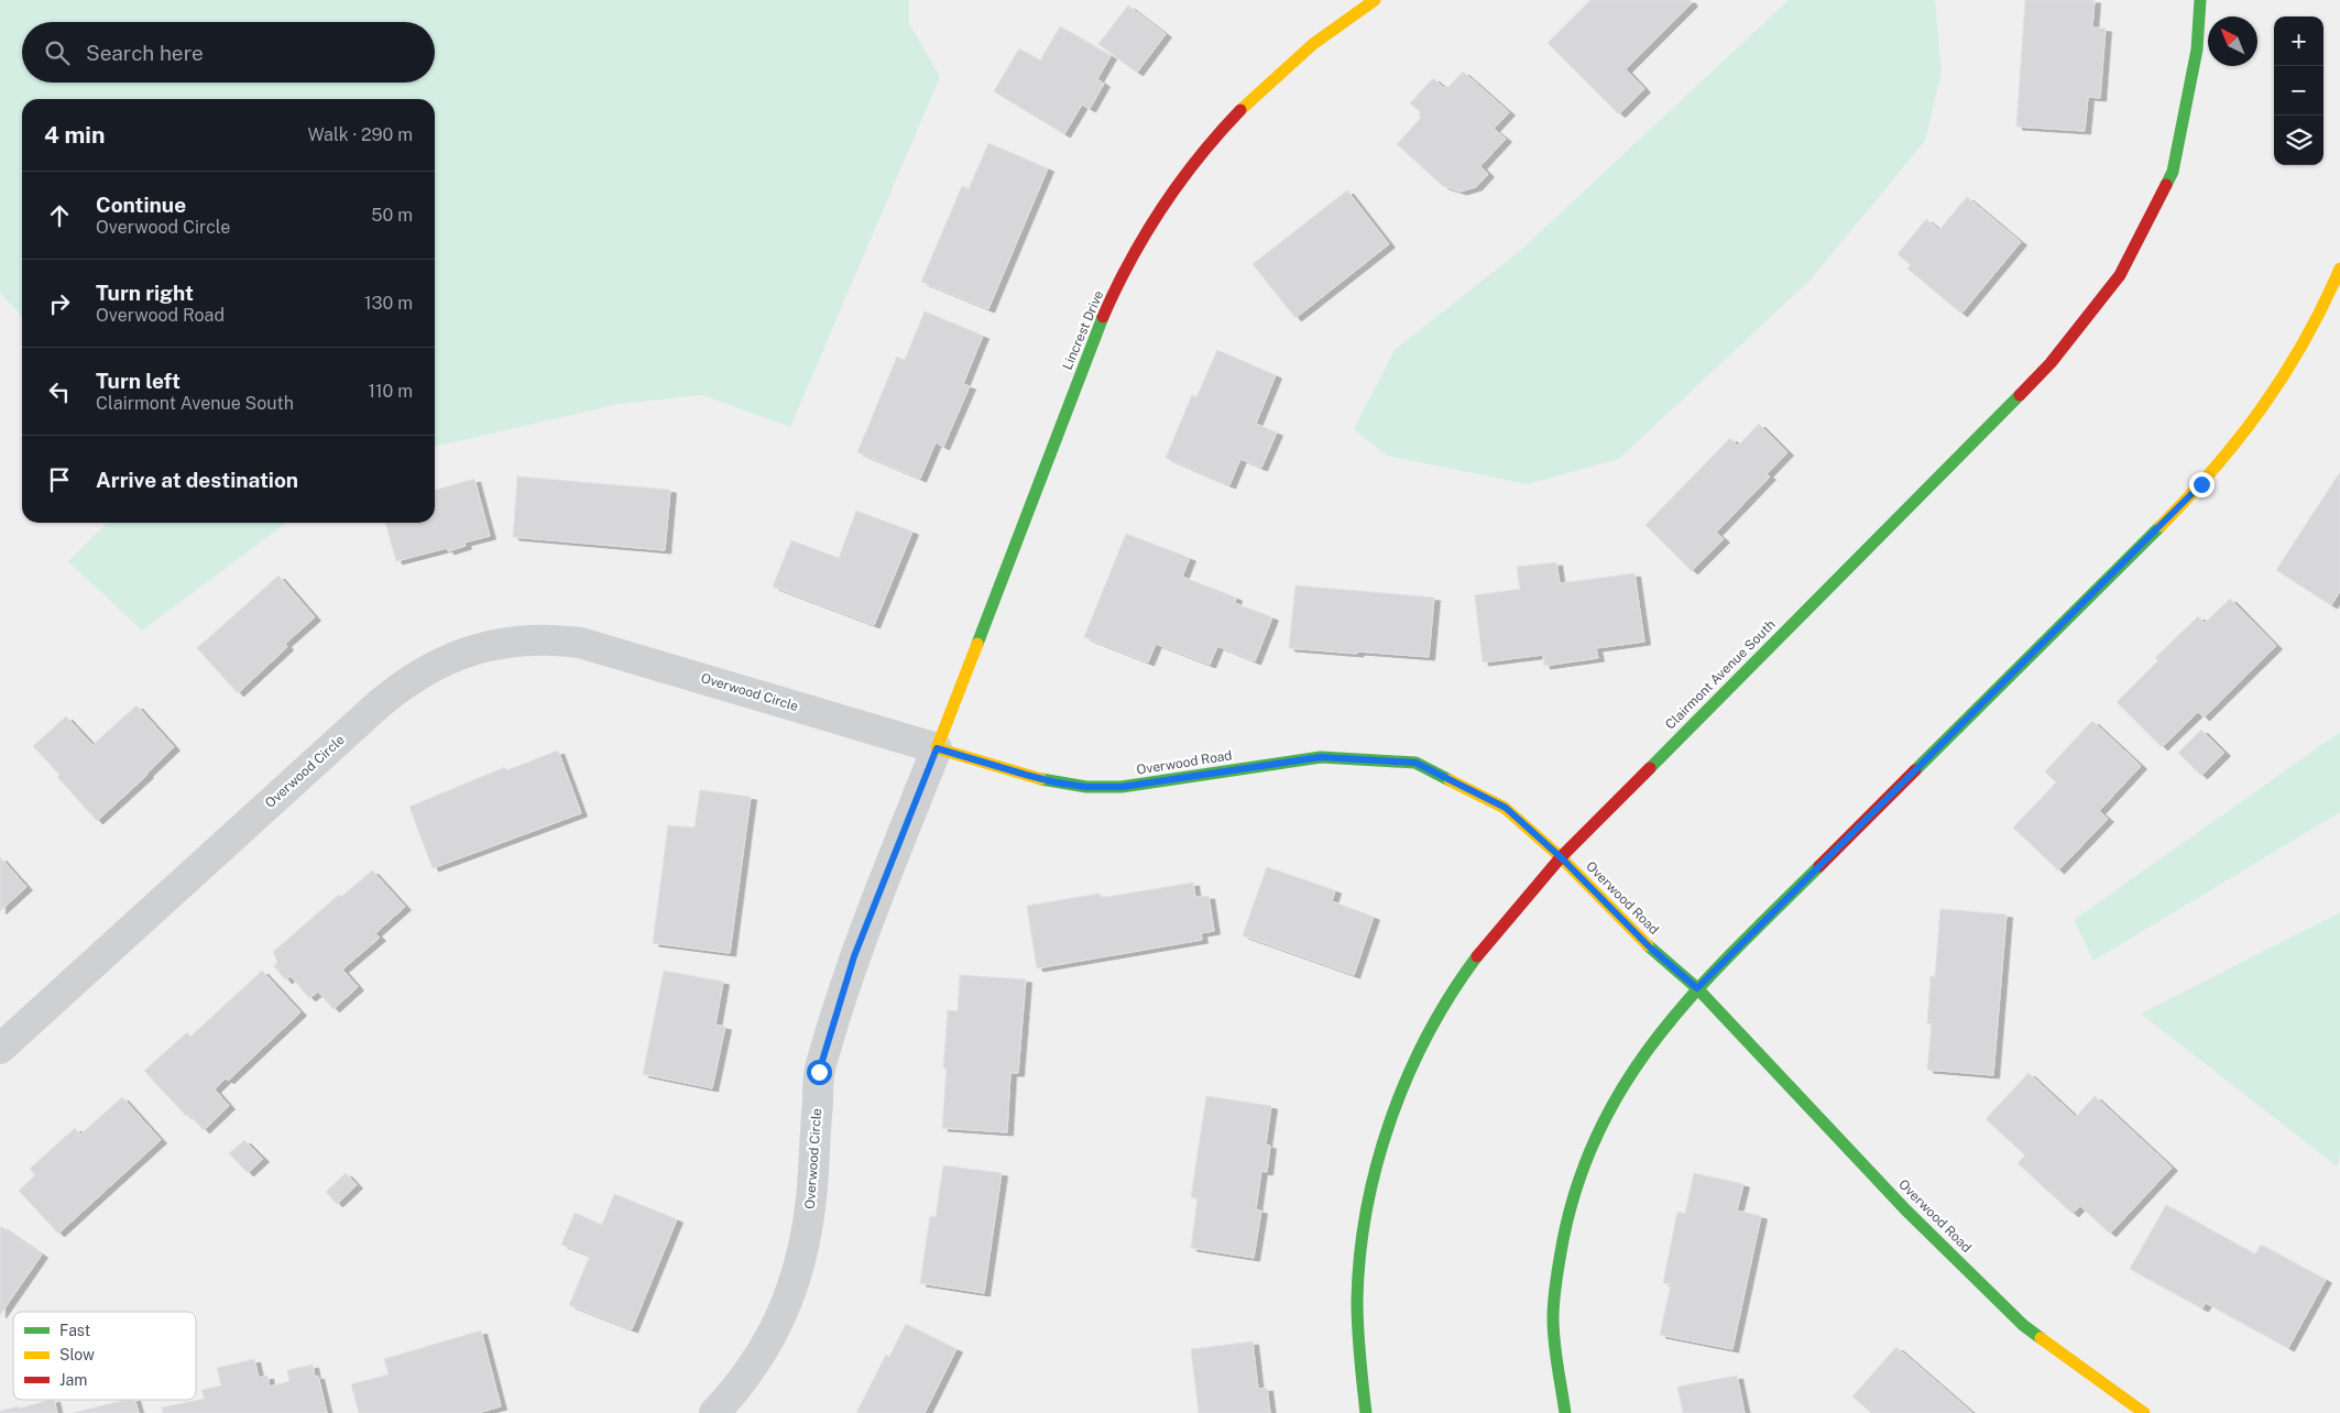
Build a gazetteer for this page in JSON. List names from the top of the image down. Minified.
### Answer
{"streets":{"street":["Lincrest Drive","Clairmont Avenue South","Overwood Circle","Overwood Road"]},"crossings":[["Lincrest Drive","Overwood Circle"],["Lincrest Drive","Overwood Road"],["Clairmont Avenue South","Overwood Road"],["Overwood Circle","Overwood Road"]],"legend":["Fast","Slow","Jam"],"north":"top left","page":{"map_buttons":["+","−"],"search":"Search here","heading":["4 min","Walk · 290 m"],"list":[["Continue","Overwood Circle","50 m"],["Turn right","Overwood Road","130 m"],["Turn left","Clairmont Avenue South","110 m"],"Arrive at destination"]}}
